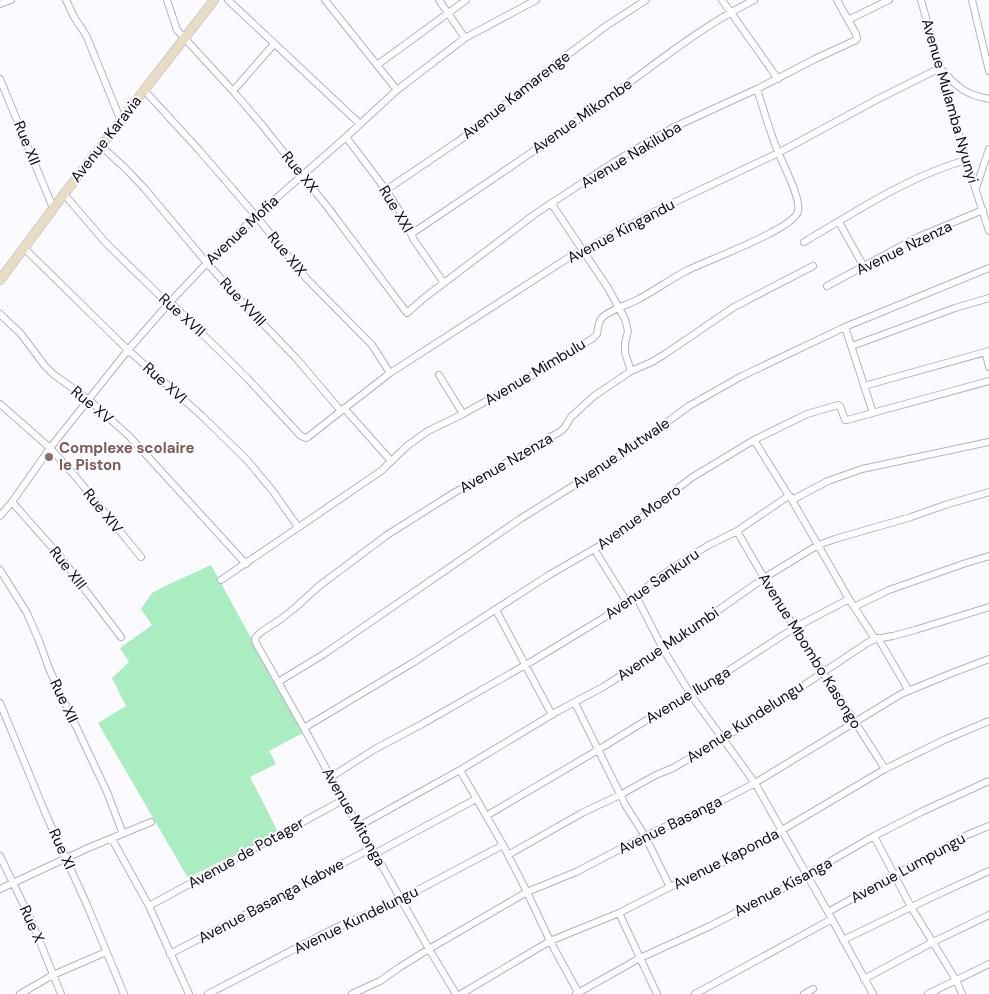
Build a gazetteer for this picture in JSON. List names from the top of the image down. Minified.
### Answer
{"streets":{"street":["Avenue Kamarenge","Avenue Mulamba Nyunyi","Avenue Mikombe","Avenue Karavia","Rue XII","Avenue Nakiluba","Rue XX","Rue XXI","Avenue Mofia","Avenue Kingandu","Avenue Nzenza","Rue XIX","Rue XVIII","Rue XVII","Avenue Mimbulu","Rue XVI","Rue XV","Avenue Mutwale","Rue XIV","Avenue Moero","Rue XIII","Avenue Sankuru","Avenue Mukumbi","Avenue Mbombo Kasongo","Avenue Ilunga","Avenue Kundelungu","Avenue Mitonga","Avenue Basanga","Rue XI","Avenue de Potager","Avenue Kaponda","Avenue Lumpungu","Avenue Kisanga","Avenue Basanga Kabwe","Rue X"]},"crossings":[["Avenue Kamarenge","Rue XXI"],["Avenue Mulamba Nyunyi","Avenue Kingandu"],["Avenue Mulamba Nyunyi","Avenue Nzenza"],["Avenue Mikombe","Rue XXI"],["Avenue Karavia","Rue XII"],["Avenue Karavia","Rue XX"],["Avenue Karavia","Rue XIX"],["Avenue Karavia","Rue XVIII"],["Avenue Karavia","Rue XVII"],["Avenue Karavia","Rue XVI"],["Avenue Nakiluba","Rue XX"],["Avenue Nakiluba","Rue XXI"],["Avenue Nakiluba","Avenue Mimbulu"],["Rue XX","Avenue Mofia"],["Rue XXI","Avenue Mofia"],["Avenue Mofia","Rue XIX"],["Avenue Mofia","Rue XVIII"],["Avenue Mofia","Rue XVII"],["Avenue Mofia","Rue XVI"],["Avenue Mofia","Rue XV"],["Avenue Mofia","Rue XIV"],["Avenue Mofia","Rue XIII"],["Avenue Kingandu","Rue XIX"],["Avenue Kingandu","Rue XVIII"],["Avenue Kingandu","Rue XVII"],["Avenue Kingandu","Avenue Mimbulu"],["Avenue Nzenza","Avenue Mitonga"],["Avenue Mimbulu","Rue XVI"],["Avenue Mimbulu","Rue XV"],["Avenue Mutwale","Avenue Mitonga"],["Avenue Moero","Avenue Mitonga"],["Avenue Sankuru","Avenue Mbombo Kasongo"],["Avenue Sankuru","Avenue Mitonga"],["Avenue Mukumbi","Avenue Mbombo Kasongo"],["Avenue Mukumbi","Avenue Mitonga"],["Avenue Mbombo Kasongo","Avenue Ilunga"],["Avenue Mbombo Kasongo","Avenue Kundelungu"],["Avenue Mbombo Kasongo","Avenue Basanga"],["Avenue Mbombo Kasongo","Avenue Kaponda"],["Avenue Kundelungu","Avenue Mitonga"],["Avenue Mitonga","Avenue Basanga"],["Avenue Mitonga","Avenue de Potager"],["Avenue Mitonga","Avenue Basanga Kabwe"]],"places":["Complexe scolaire le Piston"]}
